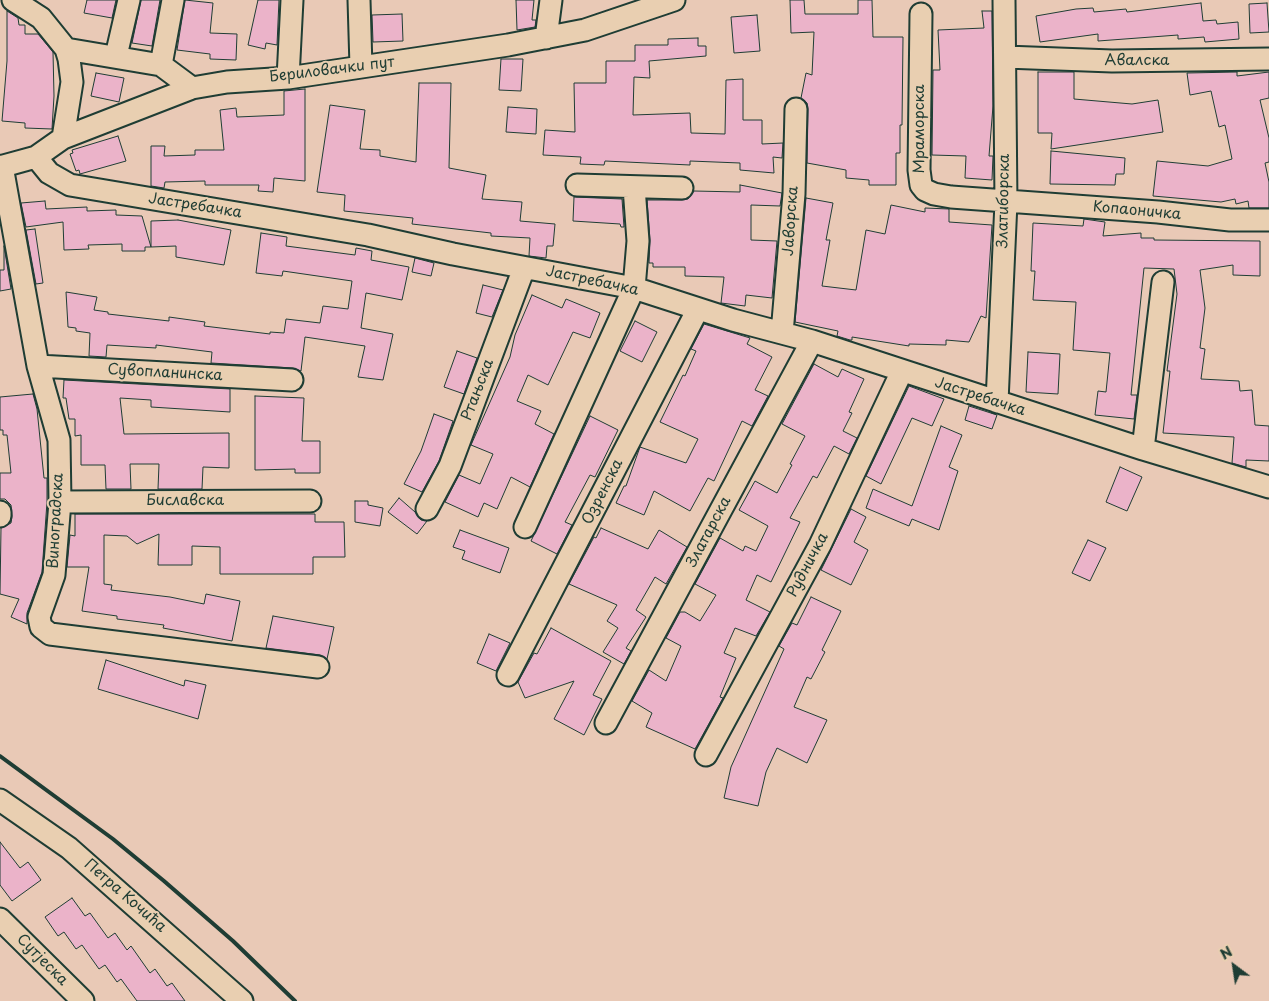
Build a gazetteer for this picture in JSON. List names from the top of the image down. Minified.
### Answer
{"streets":{"street":["Авалска","Бериловачки пут","Мраморска","Златиборска","Јастребачка","Копаоничка","Јаворска","Сувопланинска","Ртањска","Озренска","Биславска","Виноградска","Златарска","Рудничка","Петра Кочића","Сутјеска"]},"crossings":[["Авалска","Златиборска"],["Бериловачки пут","Јастребачка"],["Бериловачки пут","Виноградска"],["Мраморска","Златиборска"],["Мраморска","Копаоничка"],["Златиборска","Јастребачка"],["Златиборска","Копаоничка"],["Јастребачка","Јаворска"],["Јастребачка","Ртањска"],["Јастребачка","Озренска"],["Јастребачка","Златарска"],["Јастребачка","Рудничка"],["Сувопланинска","Виноградска"],["Биславска","Виноградска"]],"north":"top left"}
